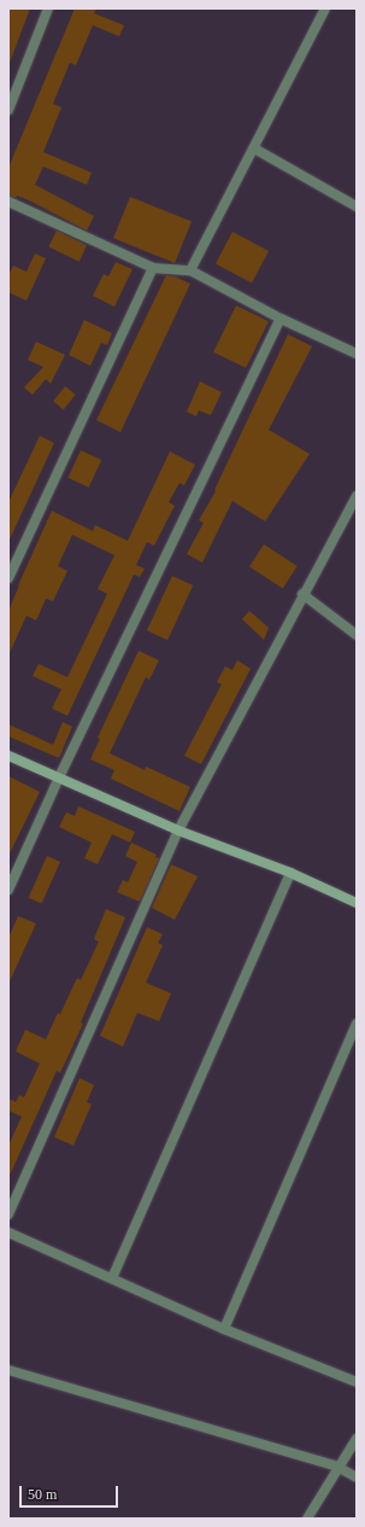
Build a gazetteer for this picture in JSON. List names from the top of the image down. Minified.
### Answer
{"scale_bar":"50 m"}
